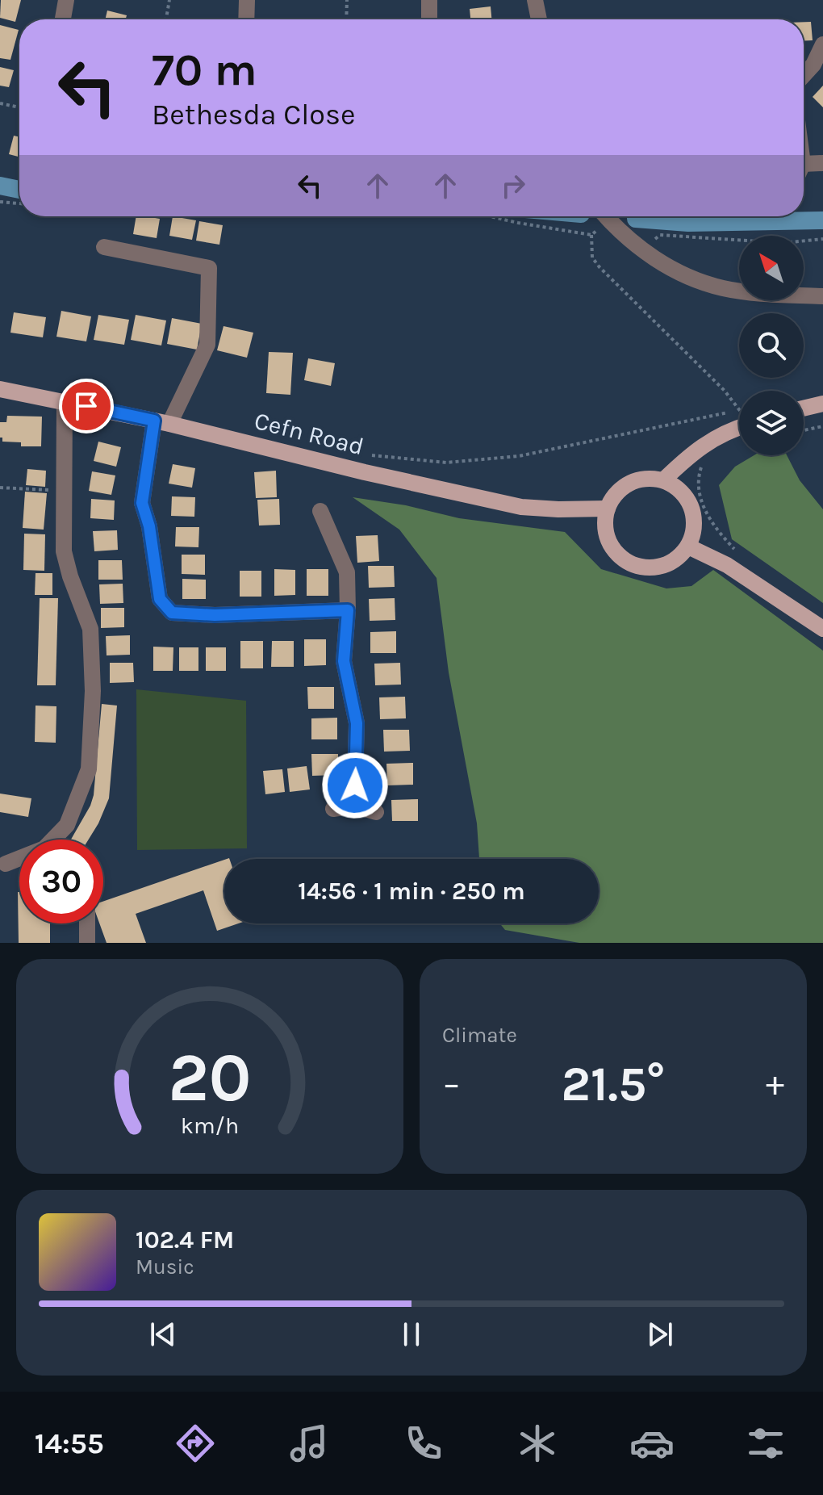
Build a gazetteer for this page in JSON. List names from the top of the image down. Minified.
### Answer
{"streets":{"main road":["Cefn Road"]},"north":"top left","page":{"turn":["70 m","Bethesda Close"],"limit":"30","trip":"14:56 · 1 min · 250 m","tile":"Climate","heat":["−","21.5°","+"],"song":["102.4 FM","Music"],"tabs":"14:55","gauge":["20","km/h"]}}
